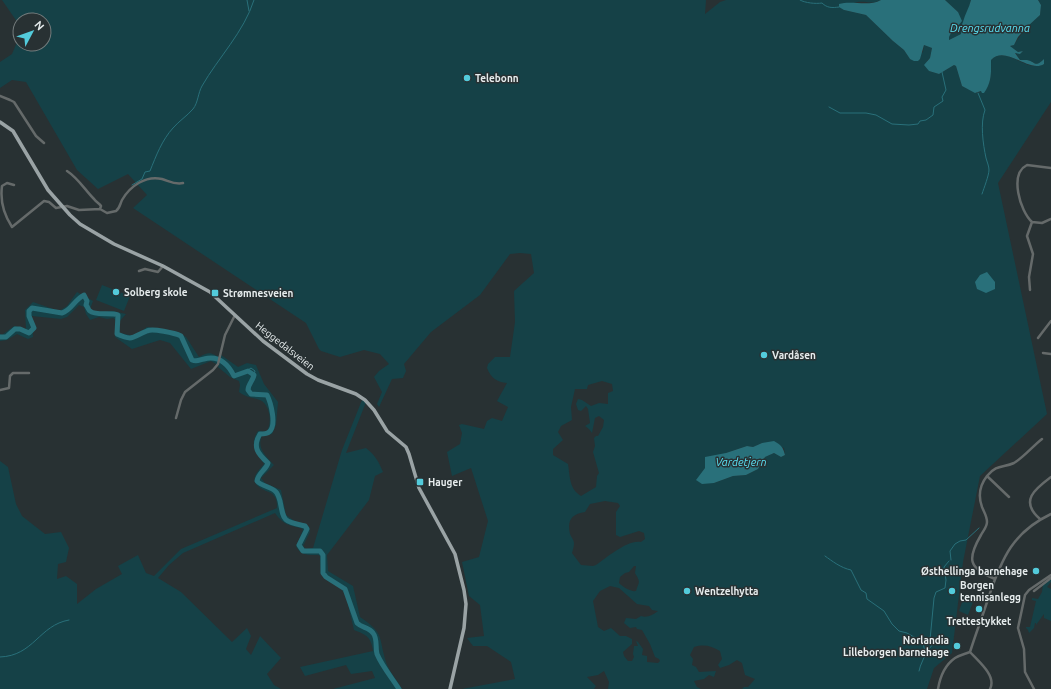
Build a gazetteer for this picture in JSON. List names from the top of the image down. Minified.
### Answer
{"streets":{"main road":["Heggedalsveien"]},"water":["Drengsrudvanna","Vardetjern"],"places":{"other":["Telebonn","Solberg skole","Vardåsen","Østhellinga barnehage","Wentzelhytta","Borgen tennisanlegg","Trettestykket","Norlandia Lilleborgen barnehage"],"transit":["Strømnesveien","Hauger"]},"north":"top right"}
